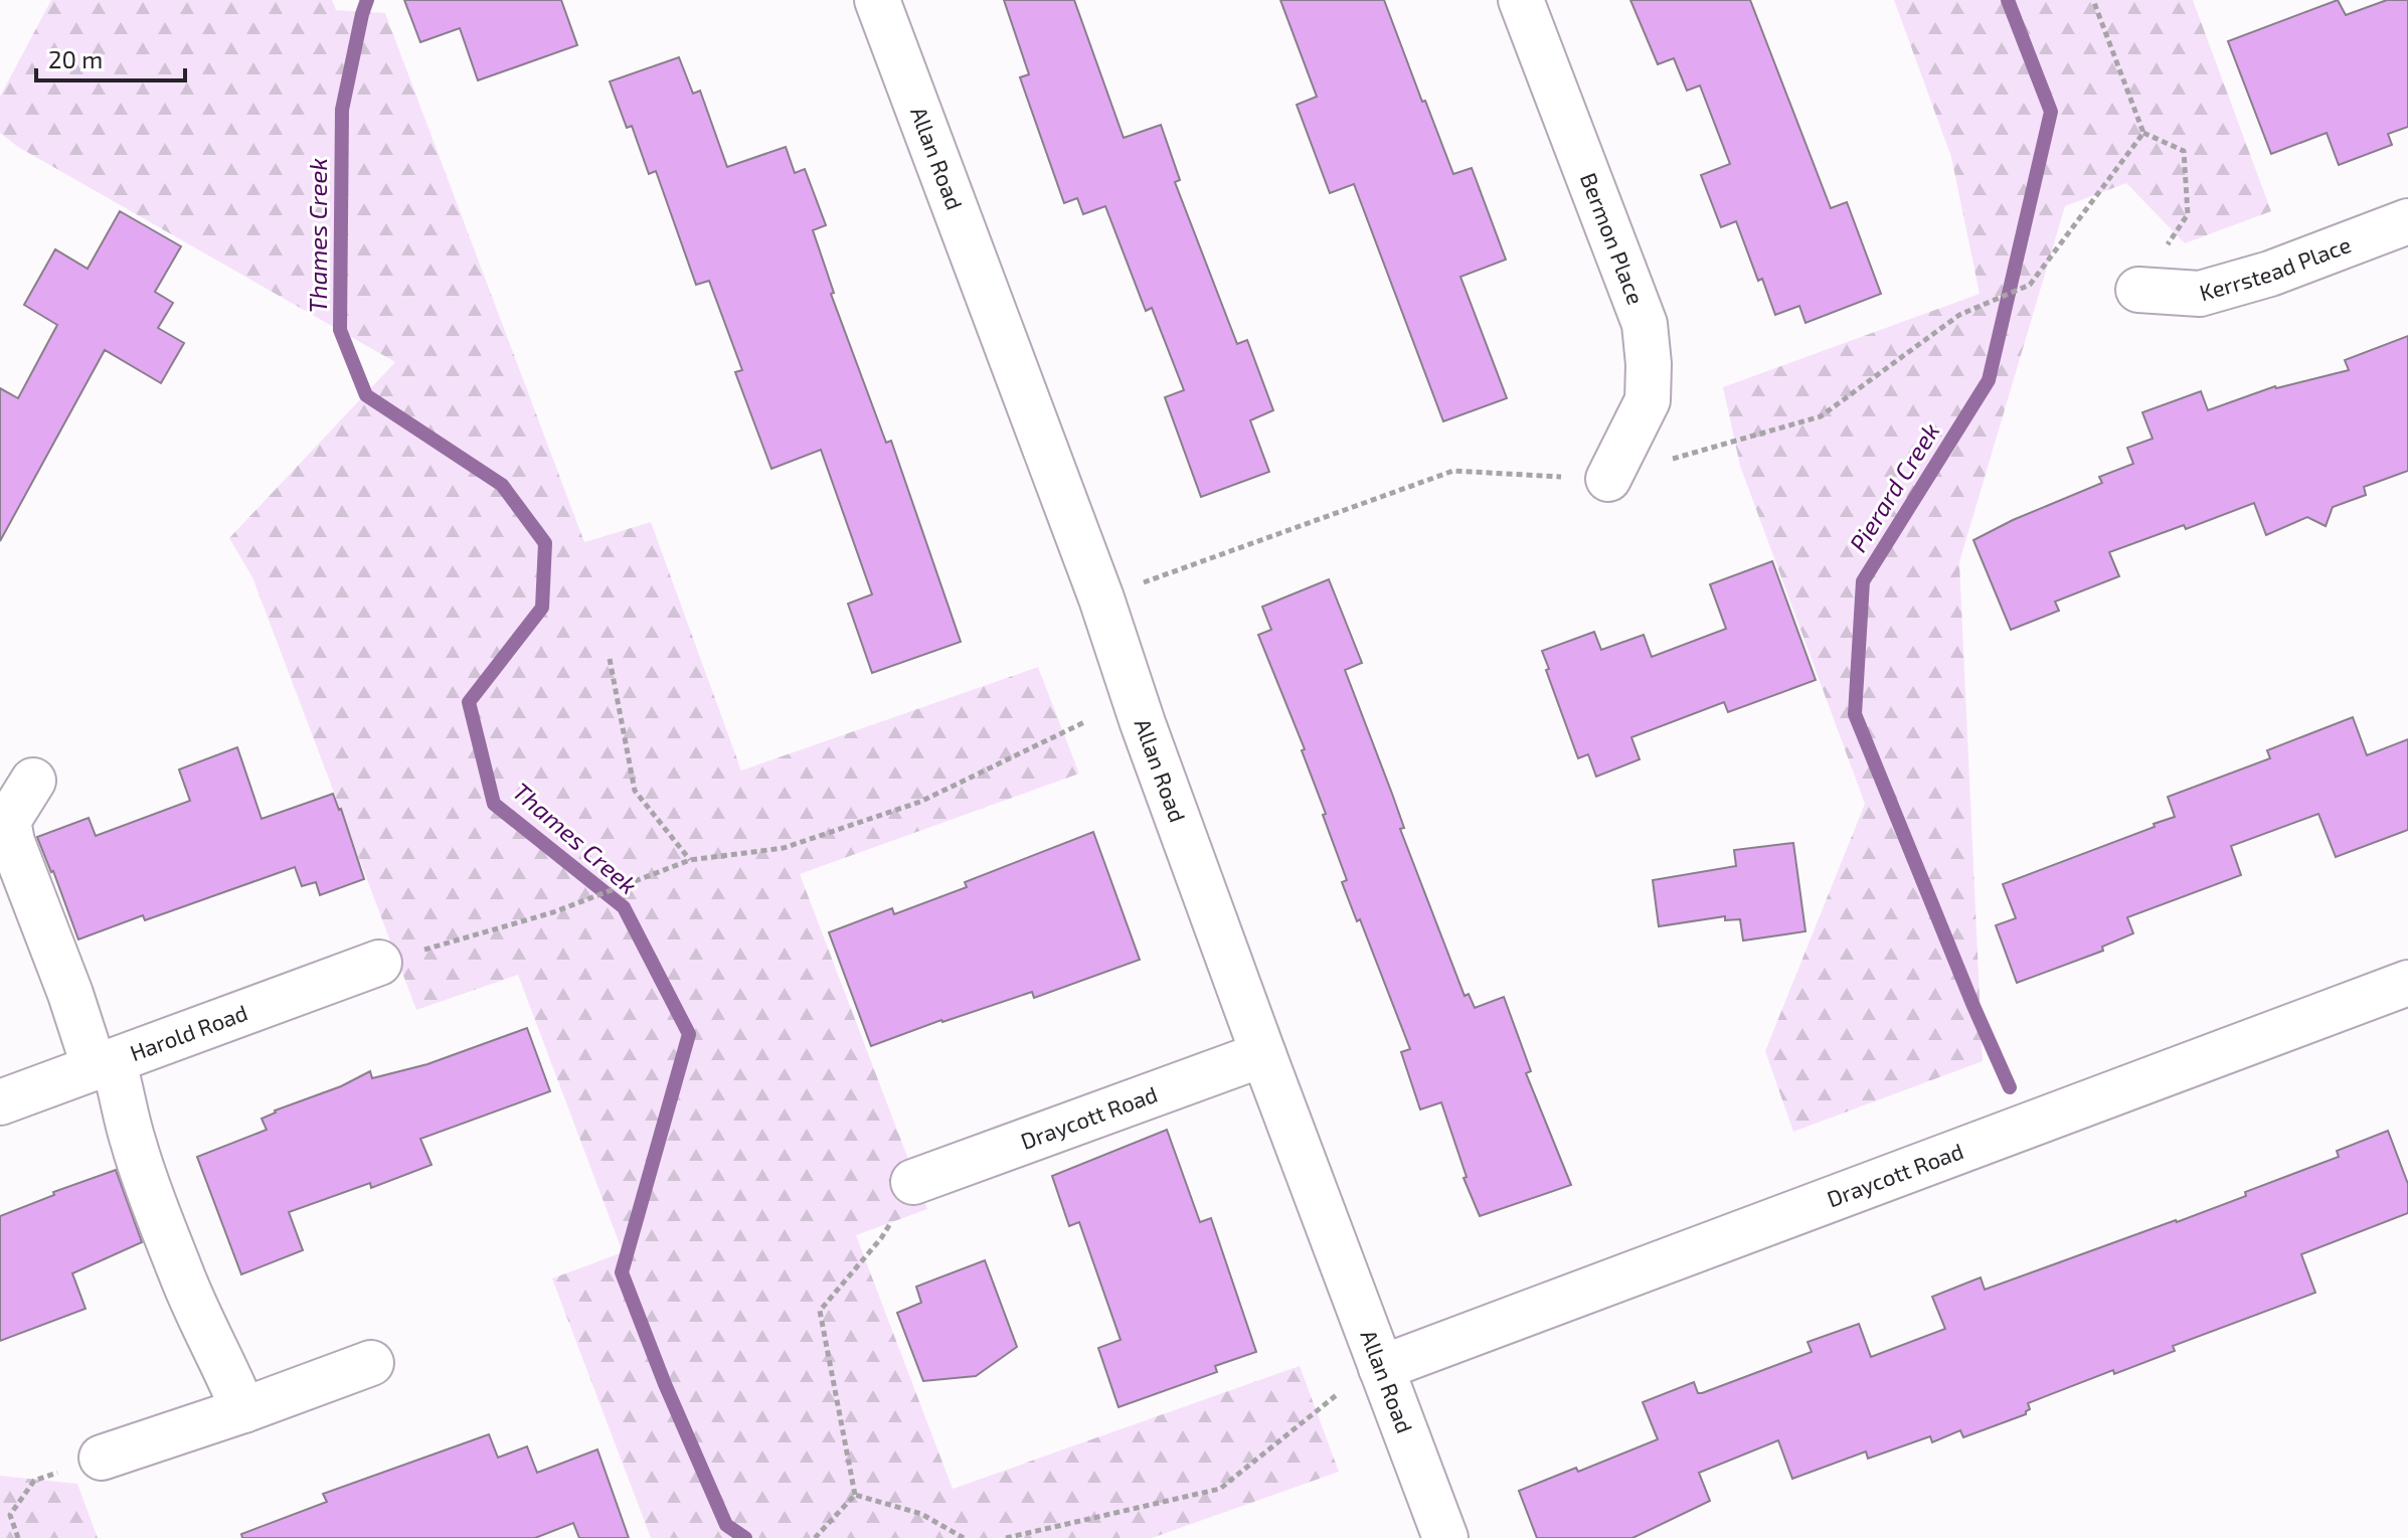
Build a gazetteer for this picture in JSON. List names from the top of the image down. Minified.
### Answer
{"streets":{"street":["Allan Road","Bermon Place","Kerrstead Place","Harold Road","Draycott Road"]},"crossings":[["Allan Road","Draycott Road"]],"water":["Thames Creek","Pierard Creek"],"scale_bar":"20 m"}
